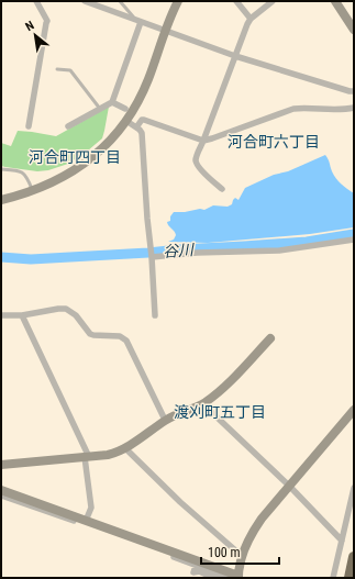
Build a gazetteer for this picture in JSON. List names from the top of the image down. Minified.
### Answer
{"districts":["河合町六丁目","河合町四丁目","渡刈町五丁目"],"water":["谷川"],"scale_bar":"100 m","north":"top left"}
